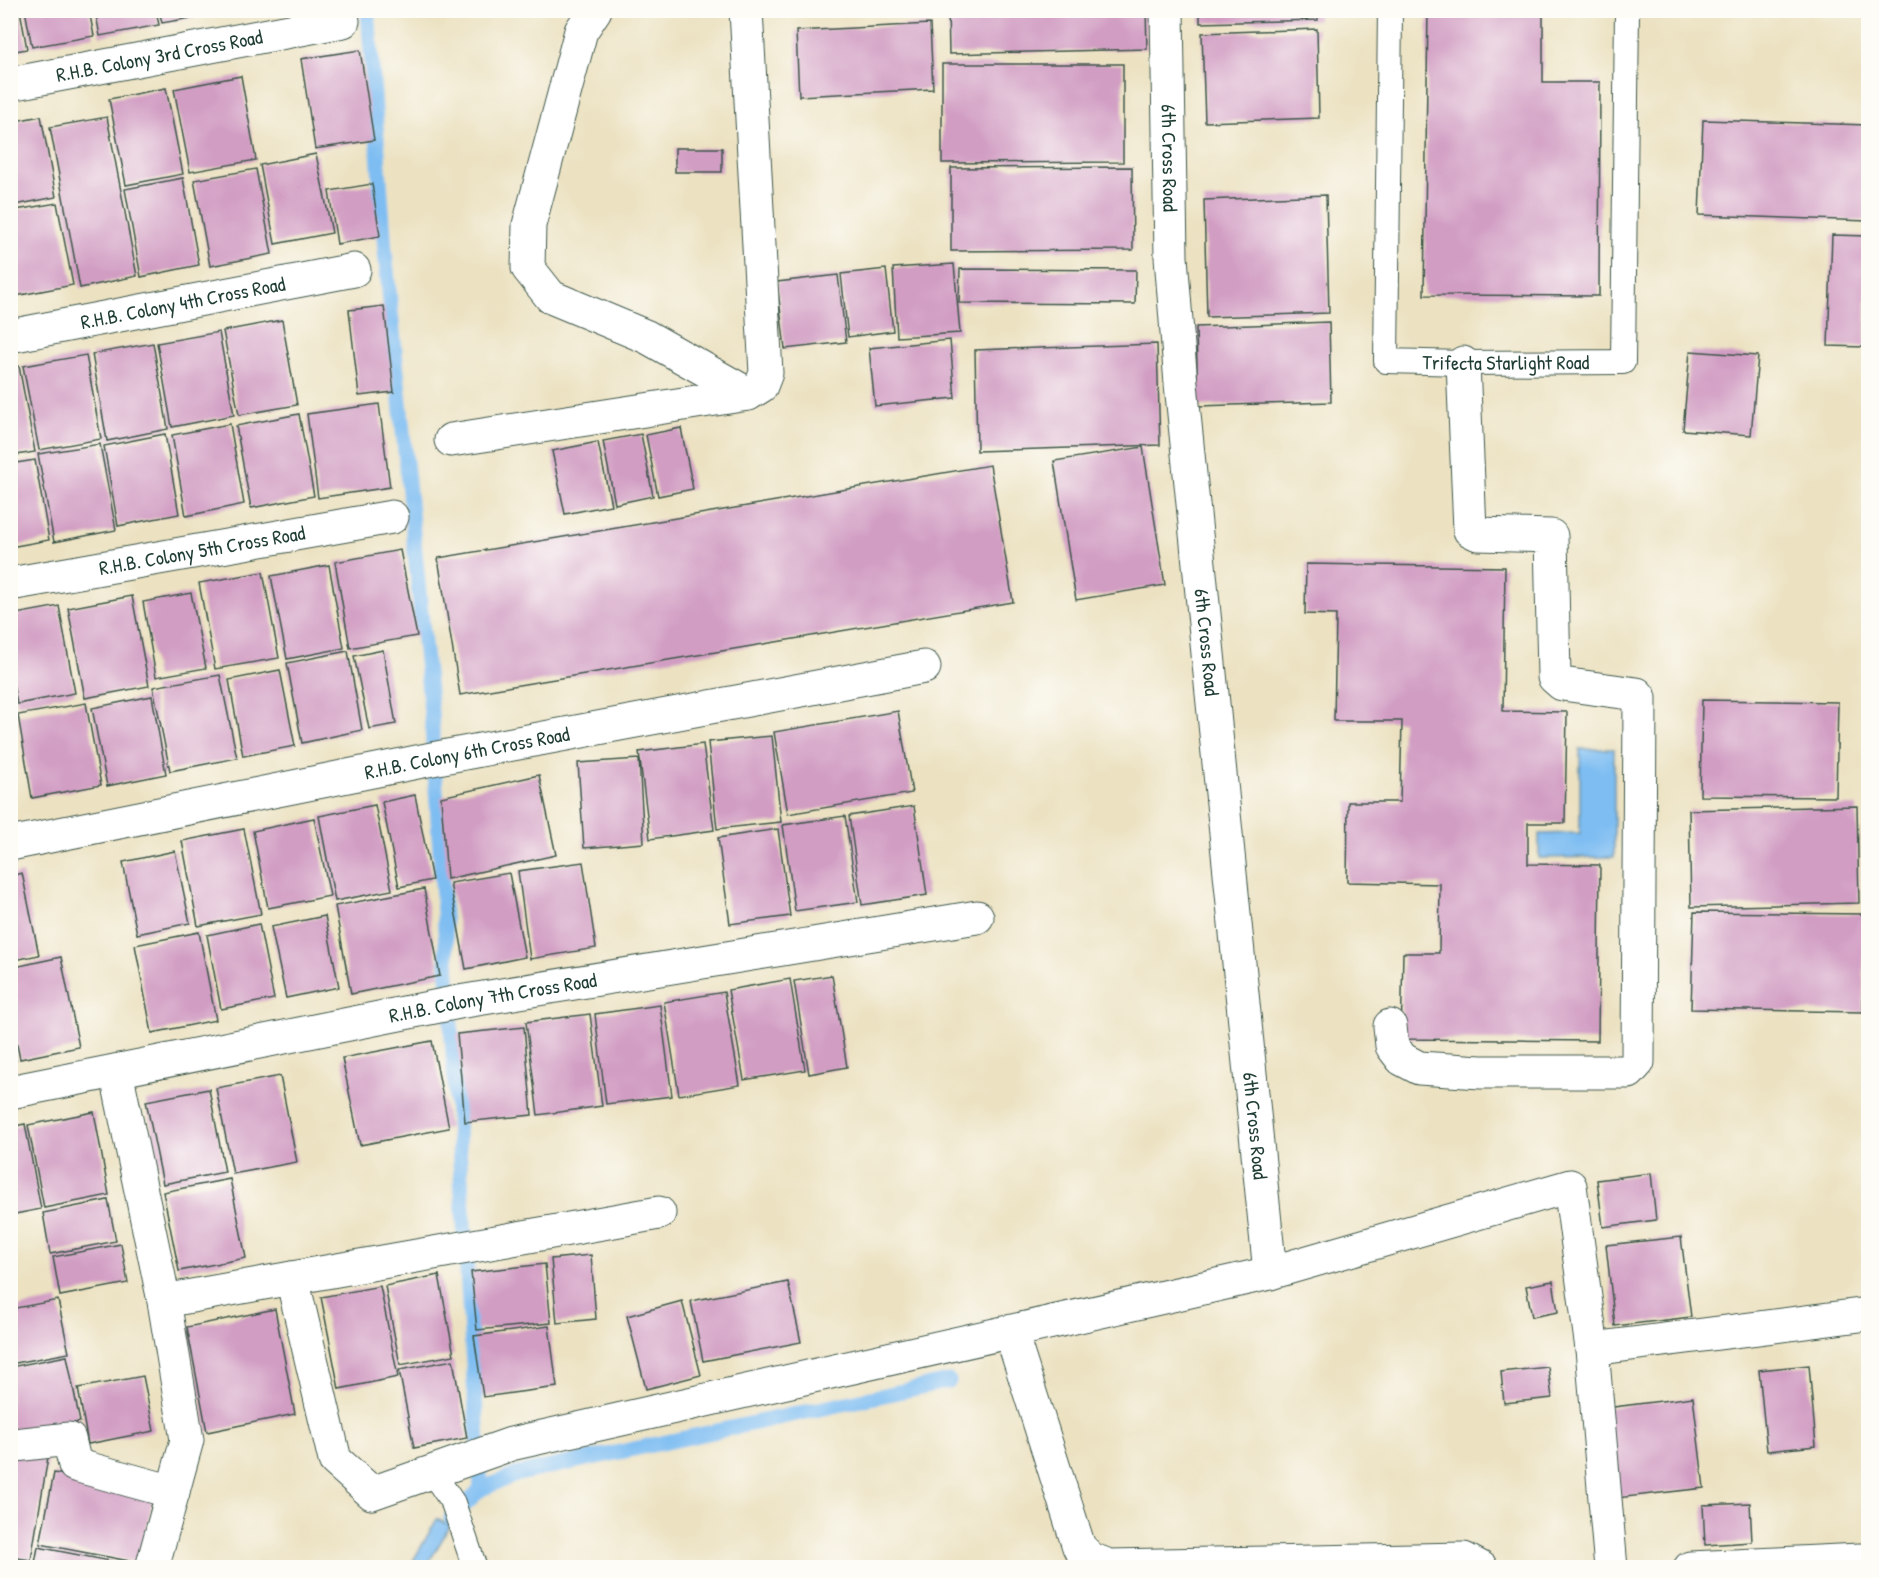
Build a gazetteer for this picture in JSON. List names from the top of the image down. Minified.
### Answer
{"streets":{"street":["R.H.B. Colony 3rd Cross Road","6th Cross Road","R.H.B. Colony 4th Cross Road","R.H.B. Colony 5th Cross Road","R.H.B. Colony 6th Cross Road","R.H.B. Colony 7th Cross Road"],"lane":["Trifecta Starlight Road"]}}
